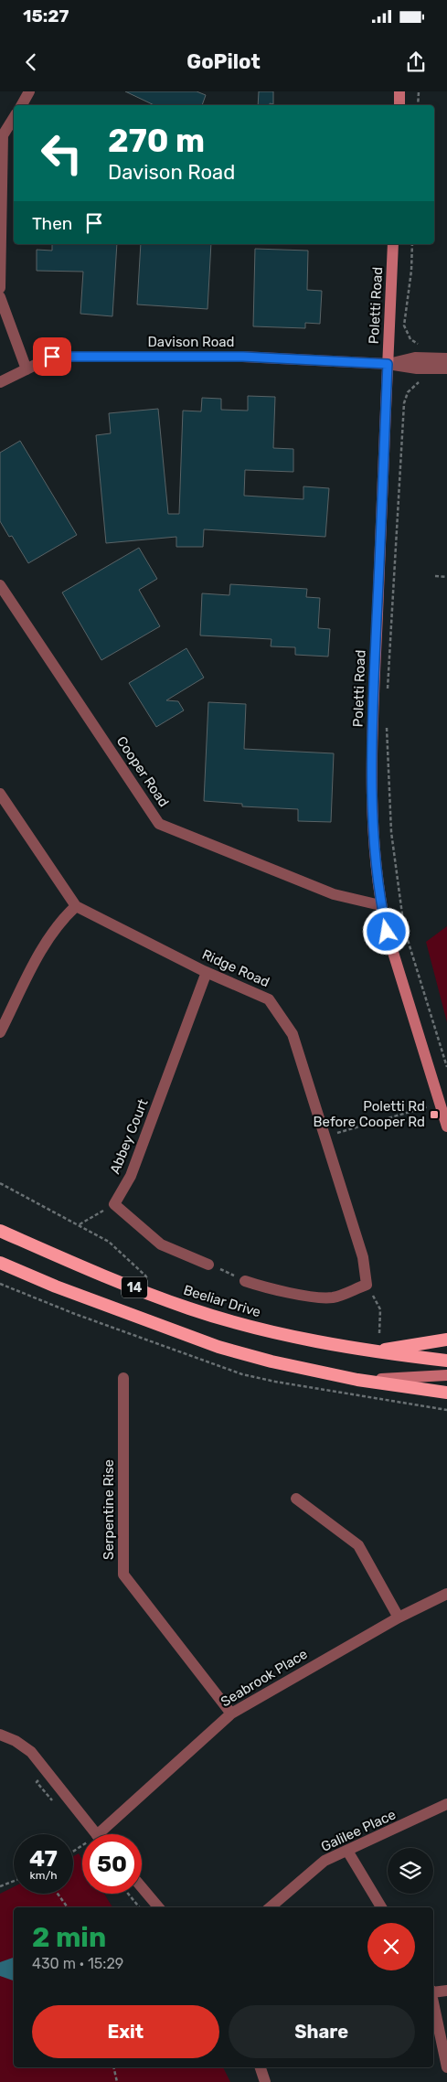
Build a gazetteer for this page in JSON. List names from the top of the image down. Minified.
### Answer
{"streets":{"highway":["14","Beeliar Drive"],"main road":["Poletti Road"],"street":["Davison Road","Cooper Road","Ridge Road","Abbey Court","Serpentine Rise","Seabrook Place","Galilee Place"]},"crossings":[["Poletti Road","Davison Road"],["Poletti Road","Cooper Road"],["Ridge Road","Abbey Court"],["Serpentine Rise","Seabrook Place"]],"places":{"transit":["Poletti Rd Before Cooper Rd"]},"page":{"status":"15:27","header":"GoPilot","turn":["270 m","Davison Road"],"then":"Then","speed":"47 km/h","limit":"50","heading":["2 min","430 m · 15:29"],"buttons":["Exit","Share"]}}
